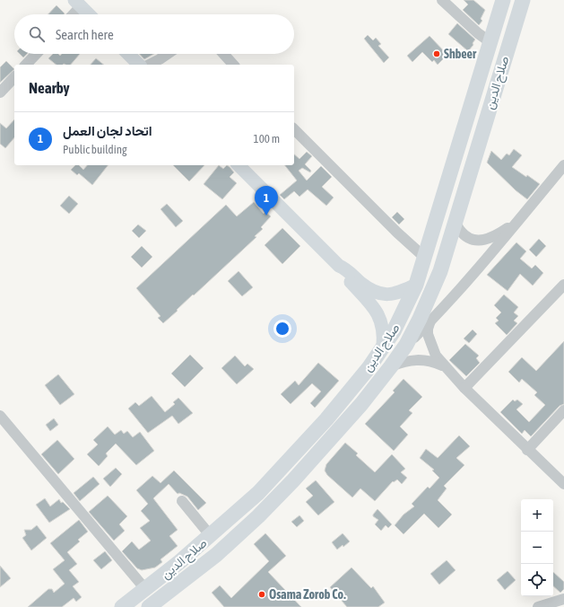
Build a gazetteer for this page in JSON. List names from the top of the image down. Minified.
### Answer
{"streets":{"highway":["صلاح الدين"]},"places":["Shbeer","Osama Zorob Co."],"page":{"search":"Search here","heading":"Nearby","list":[{"mark":"1","name":"اتحاد لجان العمل","note":"Public building","value":"100 m"}],"pins":"1","map_buttons":["+","−"]}}
